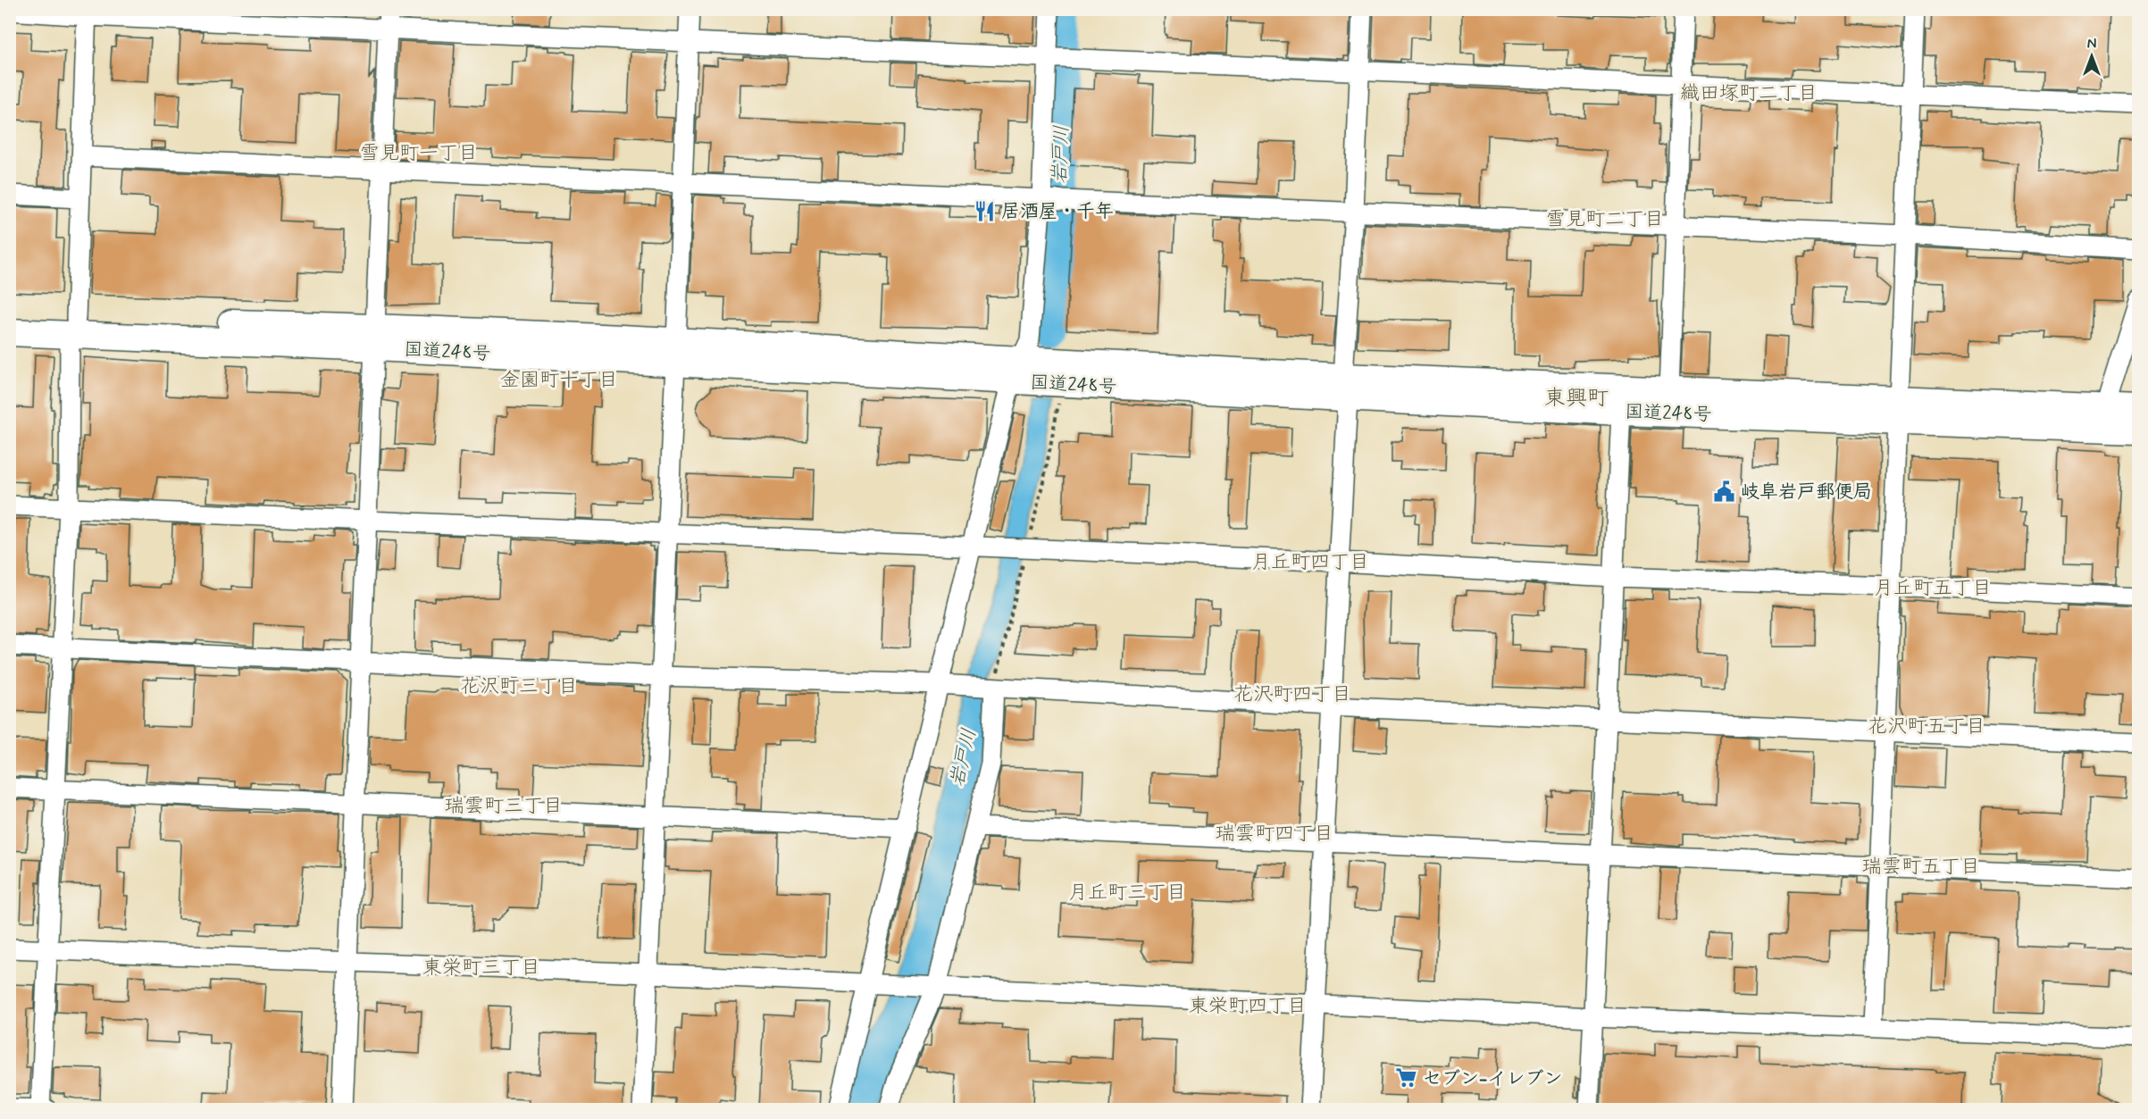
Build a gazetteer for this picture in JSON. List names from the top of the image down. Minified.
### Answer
{"streets":{"highway":["国道248号"]},"districts":["織田塚町二丁目","雪見町一丁目","雪見町二丁目","金園町十丁目","東興町","月丘町四丁目","月丘町五丁目","花沢町三丁目","花沢町四丁目","花沢町五丁目","瑞雲町三丁目","瑞雲町四丁目","瑞雲町五丁目","月丘町三丁目","東栄町三丁目","東栄町四丁目"],"water":["岩戸川"],"places":{"restaurant":["居酒屋・千年"],"public building":["岐阜岩戸郵便局"],"supermarket":["セブン-イレブン"]},"north":"top"}
